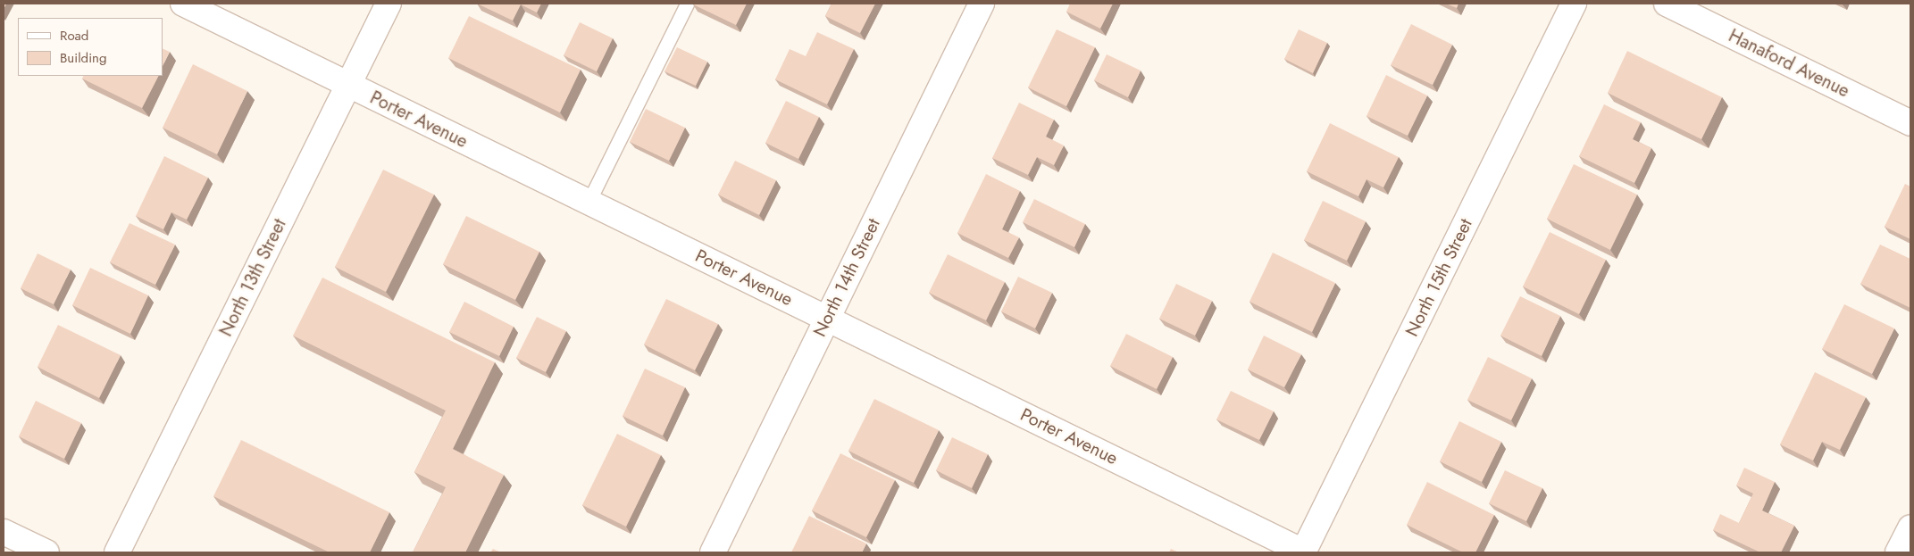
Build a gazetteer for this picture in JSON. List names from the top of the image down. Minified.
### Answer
{"streets":{"street":["Hanaford Avenue","Porter Avenue","North 13th Street","North 14th Street","North 15th Street"]},"crossings":[["Porter Avenue","North 13th Street"],["Porter Avenue","North 14th Street"],["Porter Avenue","North 15th Street"]],"legend":["Road","Building"]}
